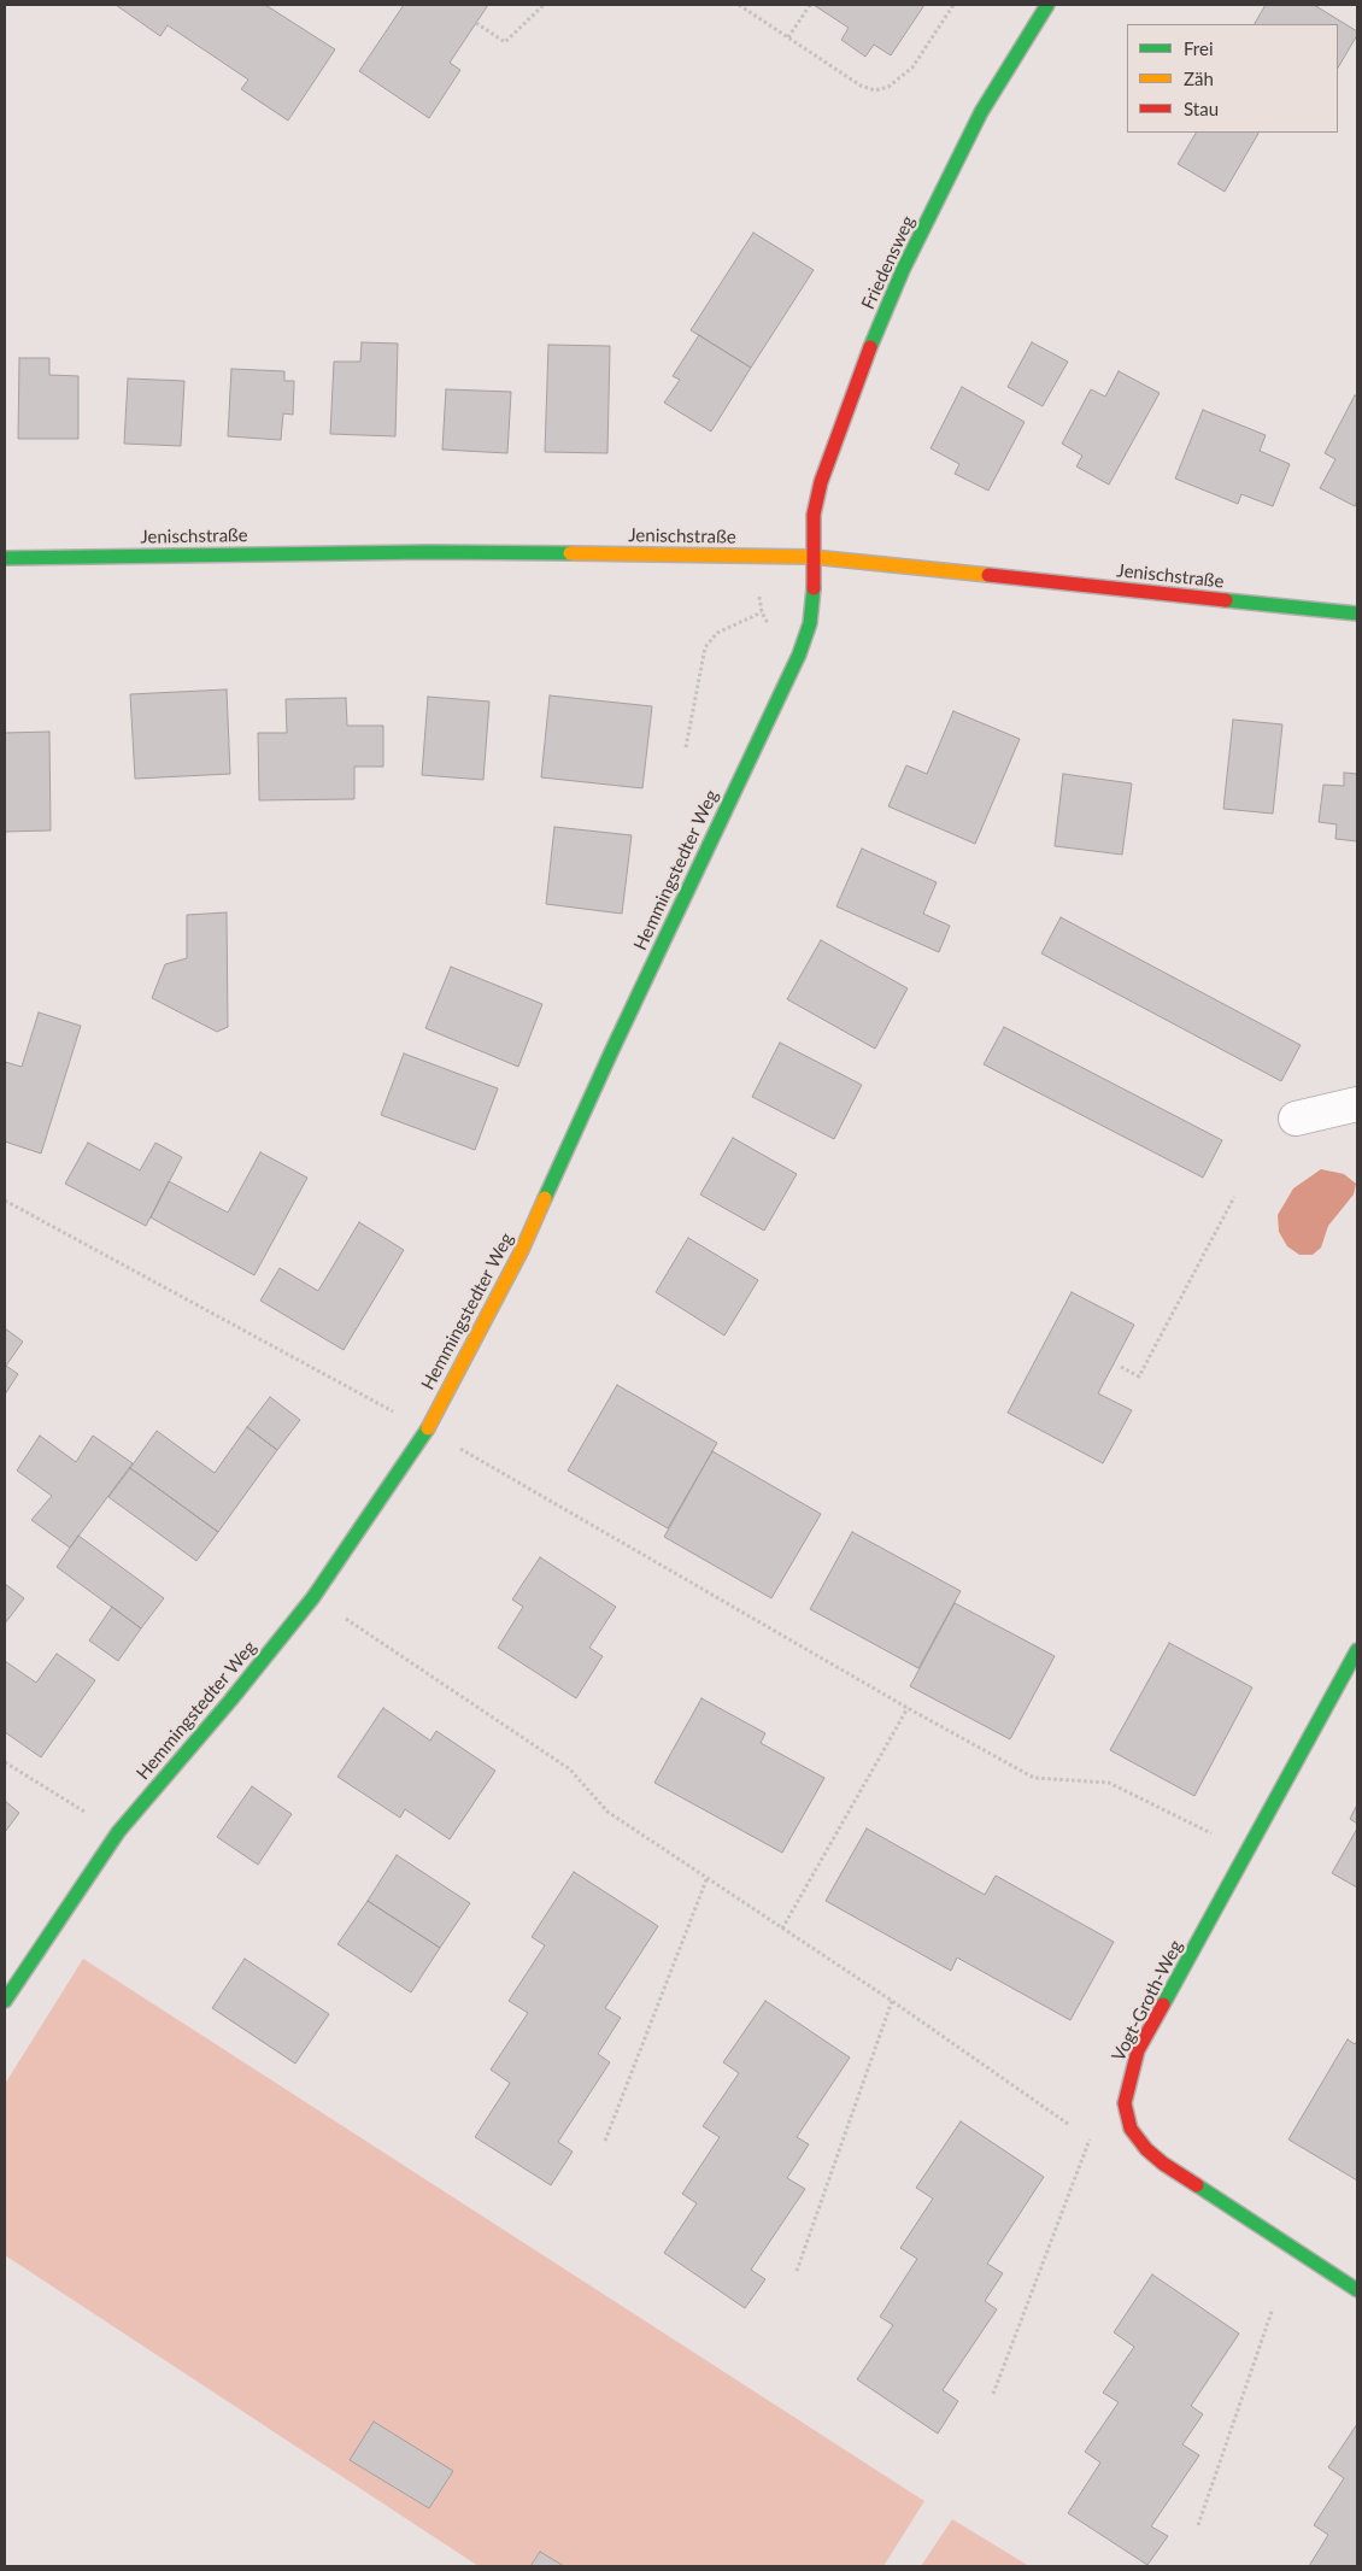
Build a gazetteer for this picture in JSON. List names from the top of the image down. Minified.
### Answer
{"streets":{"street":["Friedensweg","Jenischstraße","Hemmingstedter Weg","Vogt-Groth-Weg"]},"crossings":[["Friedensweg","Jenischstraße"],["Friedensweg","Hemmingstedter Weg"],["Jenischstraße","Hemmingstedter Weg"]],"legend":["Frei","Zäh","Stau"]}
